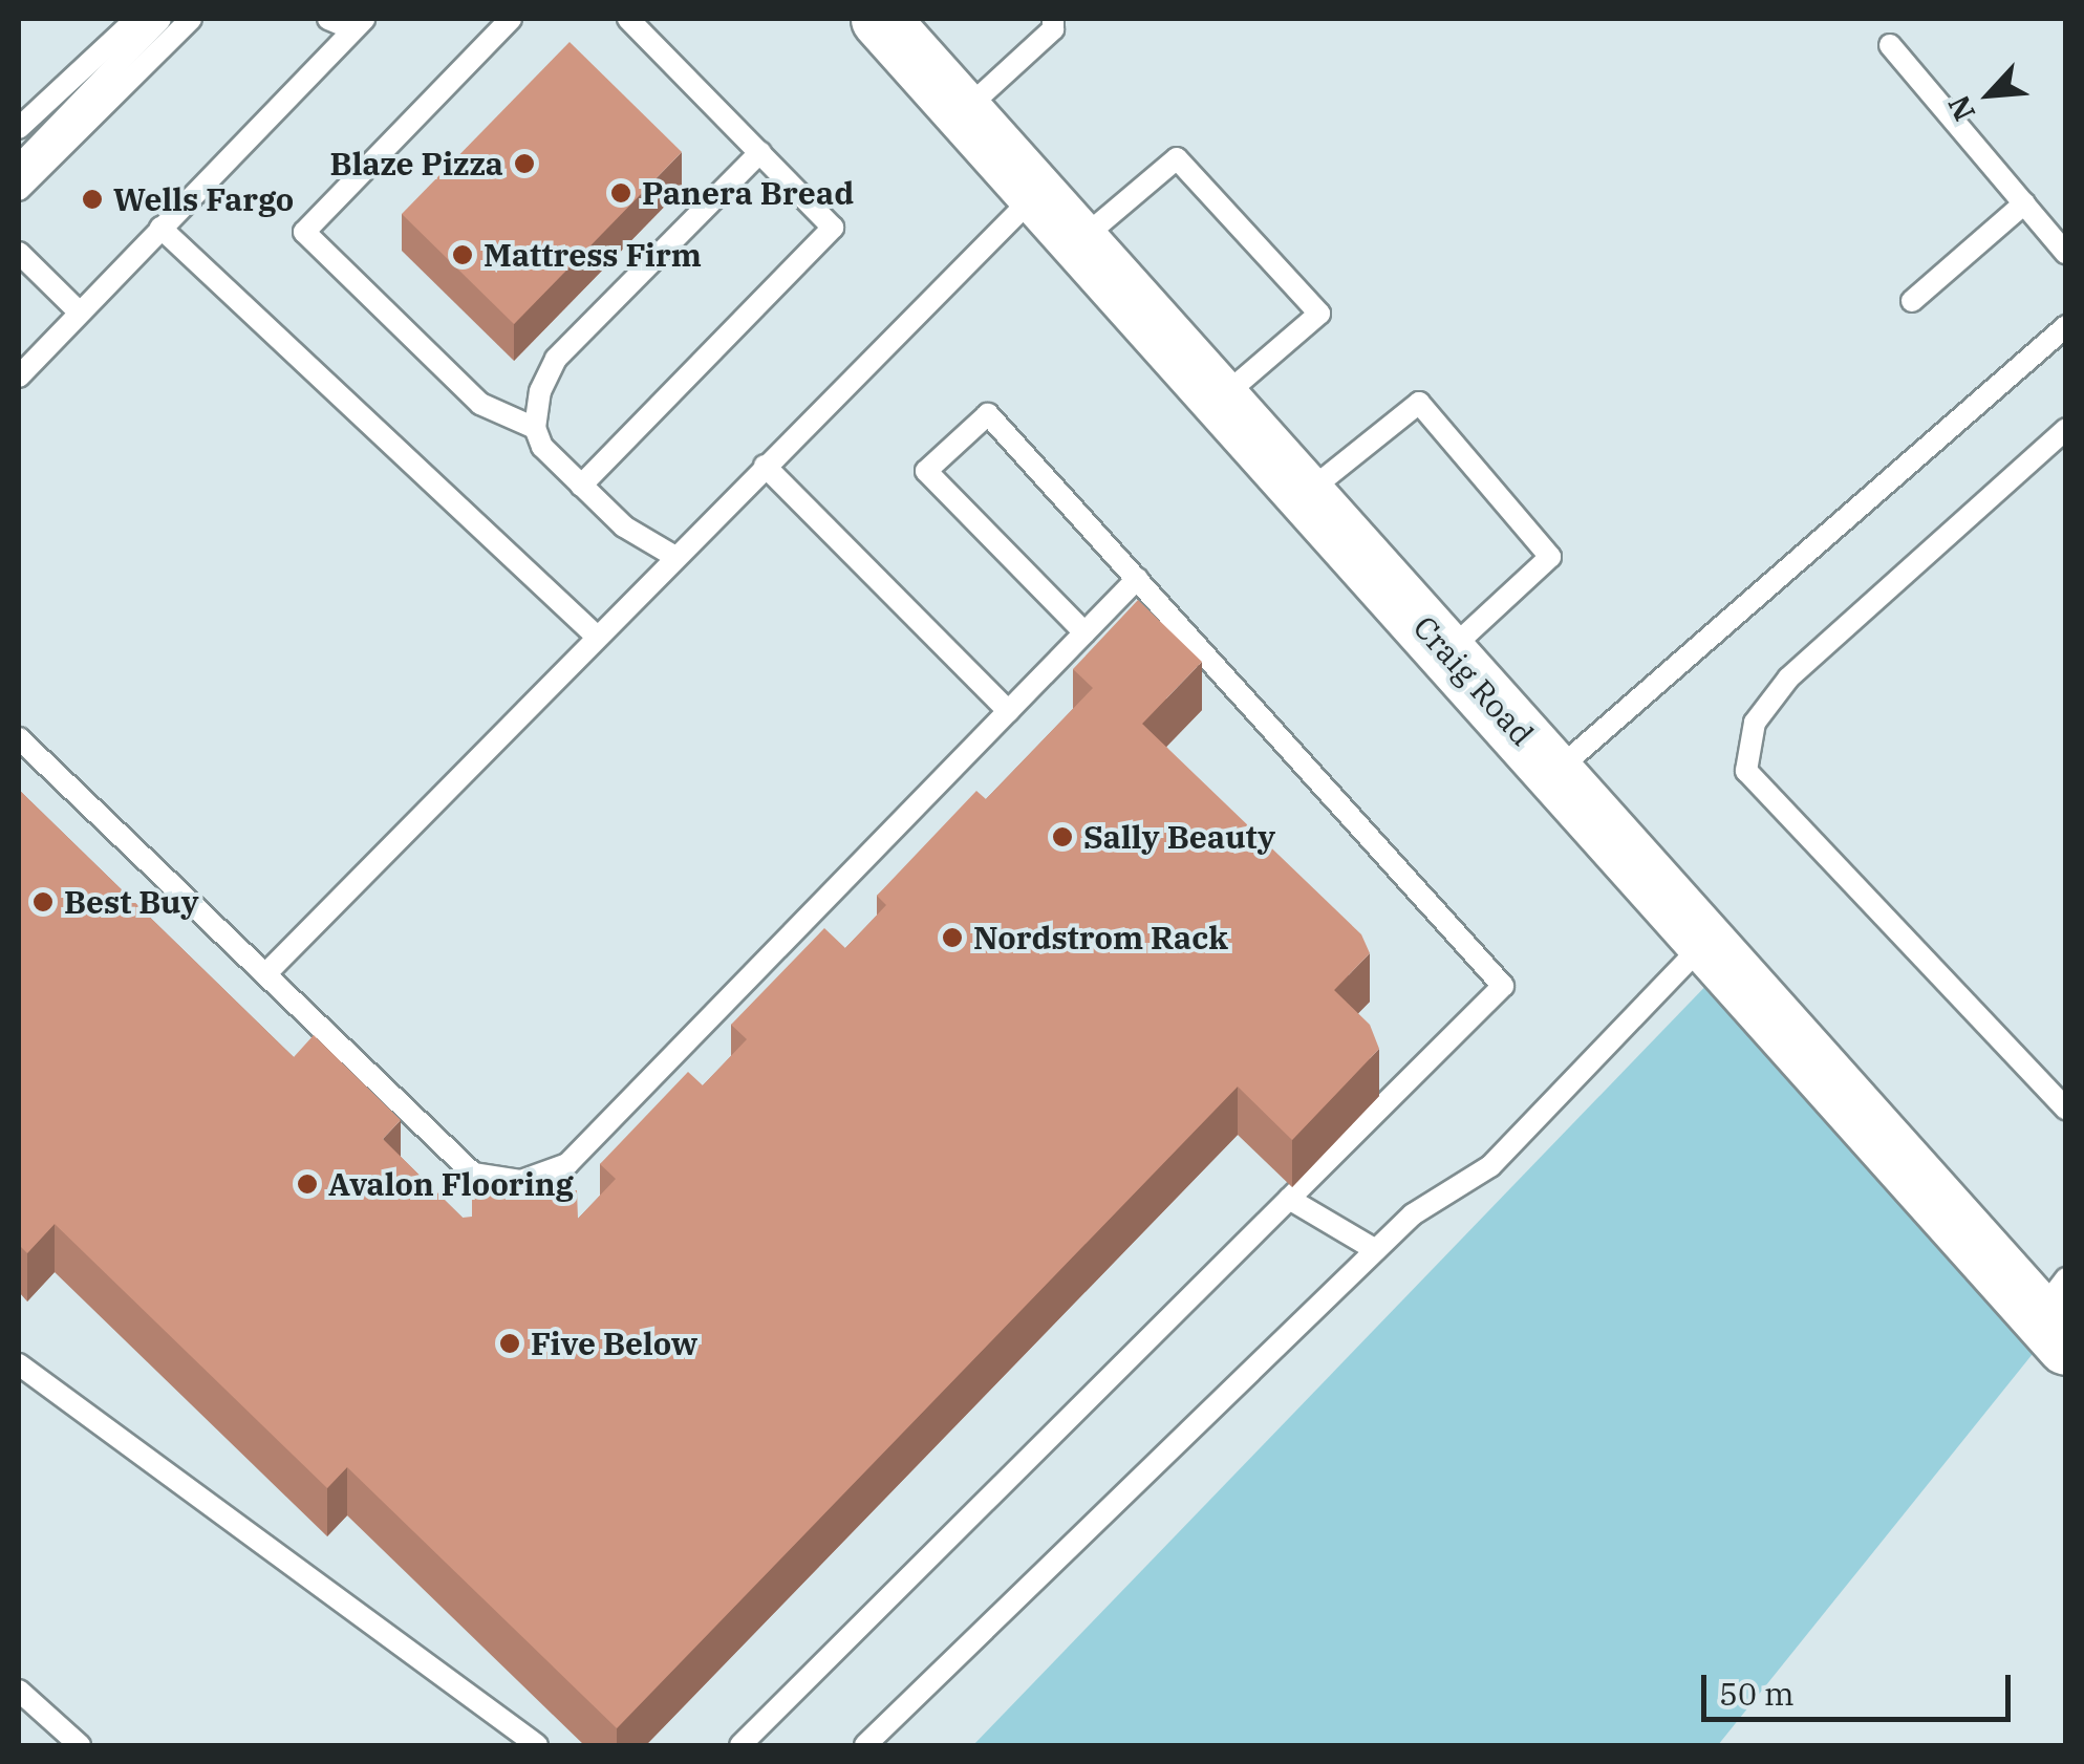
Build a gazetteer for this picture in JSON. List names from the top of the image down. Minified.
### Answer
{"streets":{"main road":["Craig Road"]},"places":["Blaze Pizza","Panera Bread","Wells Fargo","Mattress Firm","Sally Beauty","Best Buy","Nordstrom Rack","Avalon Flooring","Five Below"],"scale_bar":"50 m","north":"bottom left"}
